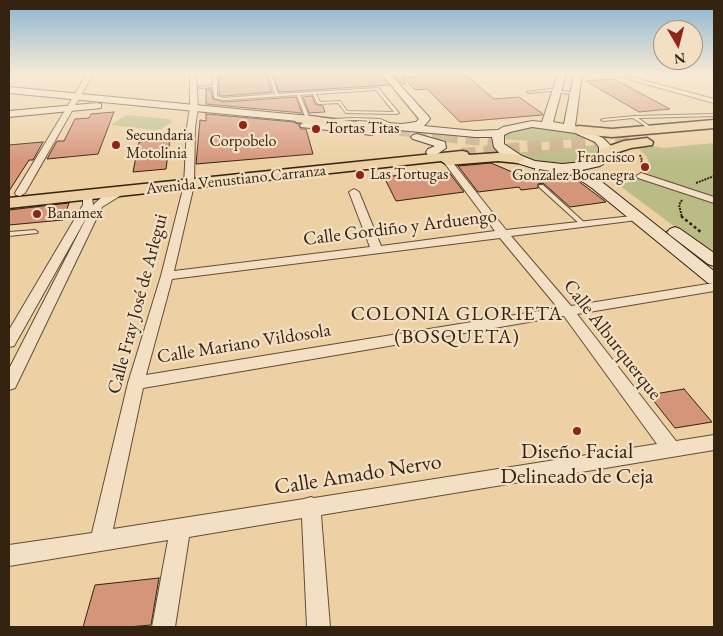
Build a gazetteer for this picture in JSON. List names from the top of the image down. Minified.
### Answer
{"streets":{"main road":["Avenida Venustiano Carranza"],"street":["Calle Gordiño y Arduengo","Calle Fray José de Arlegui","Calle Alburquerque","Calle Mariano Vildosola","Calle Amado Nervo"]},"crossings":[["Avenida Venustiano Carranza","Calle Fray José de Arlegui"],["Calle Gordiño y Arduengo","Calle Fray José de Arlegui"],["Calle Gordiño y Arduengo","Calle Alburquerque"],["Calle Fray José de Arlegui","Calle Mariano Vildosola"],["Calle Fray José de Arlegui","Calle Amado Nervo"],["Calle Alburquerque","Calle Mariano Vildosola"],["Calle Alburquerque","Calle Amado Nervo"]],"districts":["COLONIA GLORIETA (BOSQUETA)"],"places":["Corpobelo","Tortas Titas","Secundaria Motolinia","Francisco Gonzalez Bocanegra","Las Tortugas","Banamex","Diseño Facial Delineado de Ceja"],"north":"bottom"}
